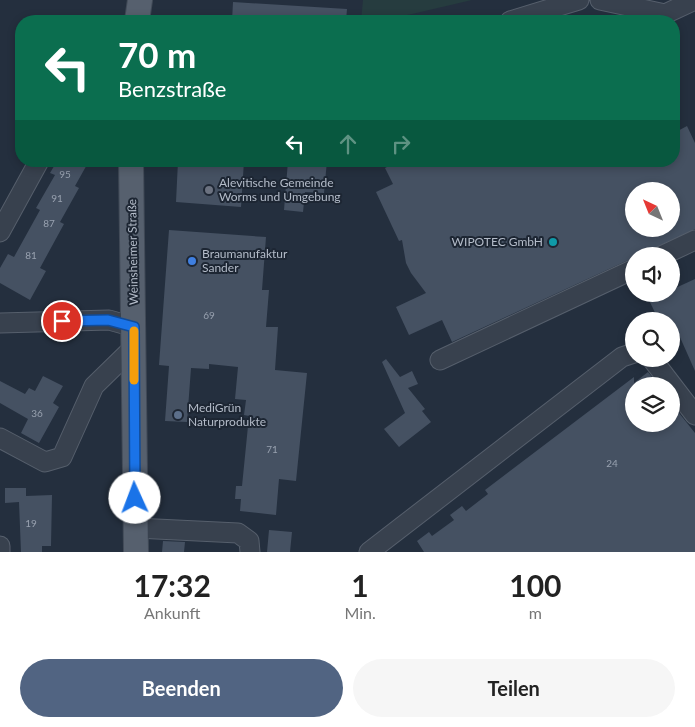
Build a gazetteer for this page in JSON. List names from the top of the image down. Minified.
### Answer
{"streets":{"main road":["Weinsheimer Straße"]},"places":["Alevitische Gemeinde Worms und Umgebung","WIPOTEC GmbH","Braumanufaktur Sander","MediGrün Naturprodukte"],"house_numbers":["95","91","87","81","69","36","71","24","19"],"north":"top left","page":{"turn":["70 m","Benzstraße"],"eta":["17:32","Ankunft","1","Min.","100","m"],"buttons":["Beenden","Teilen"]}}
